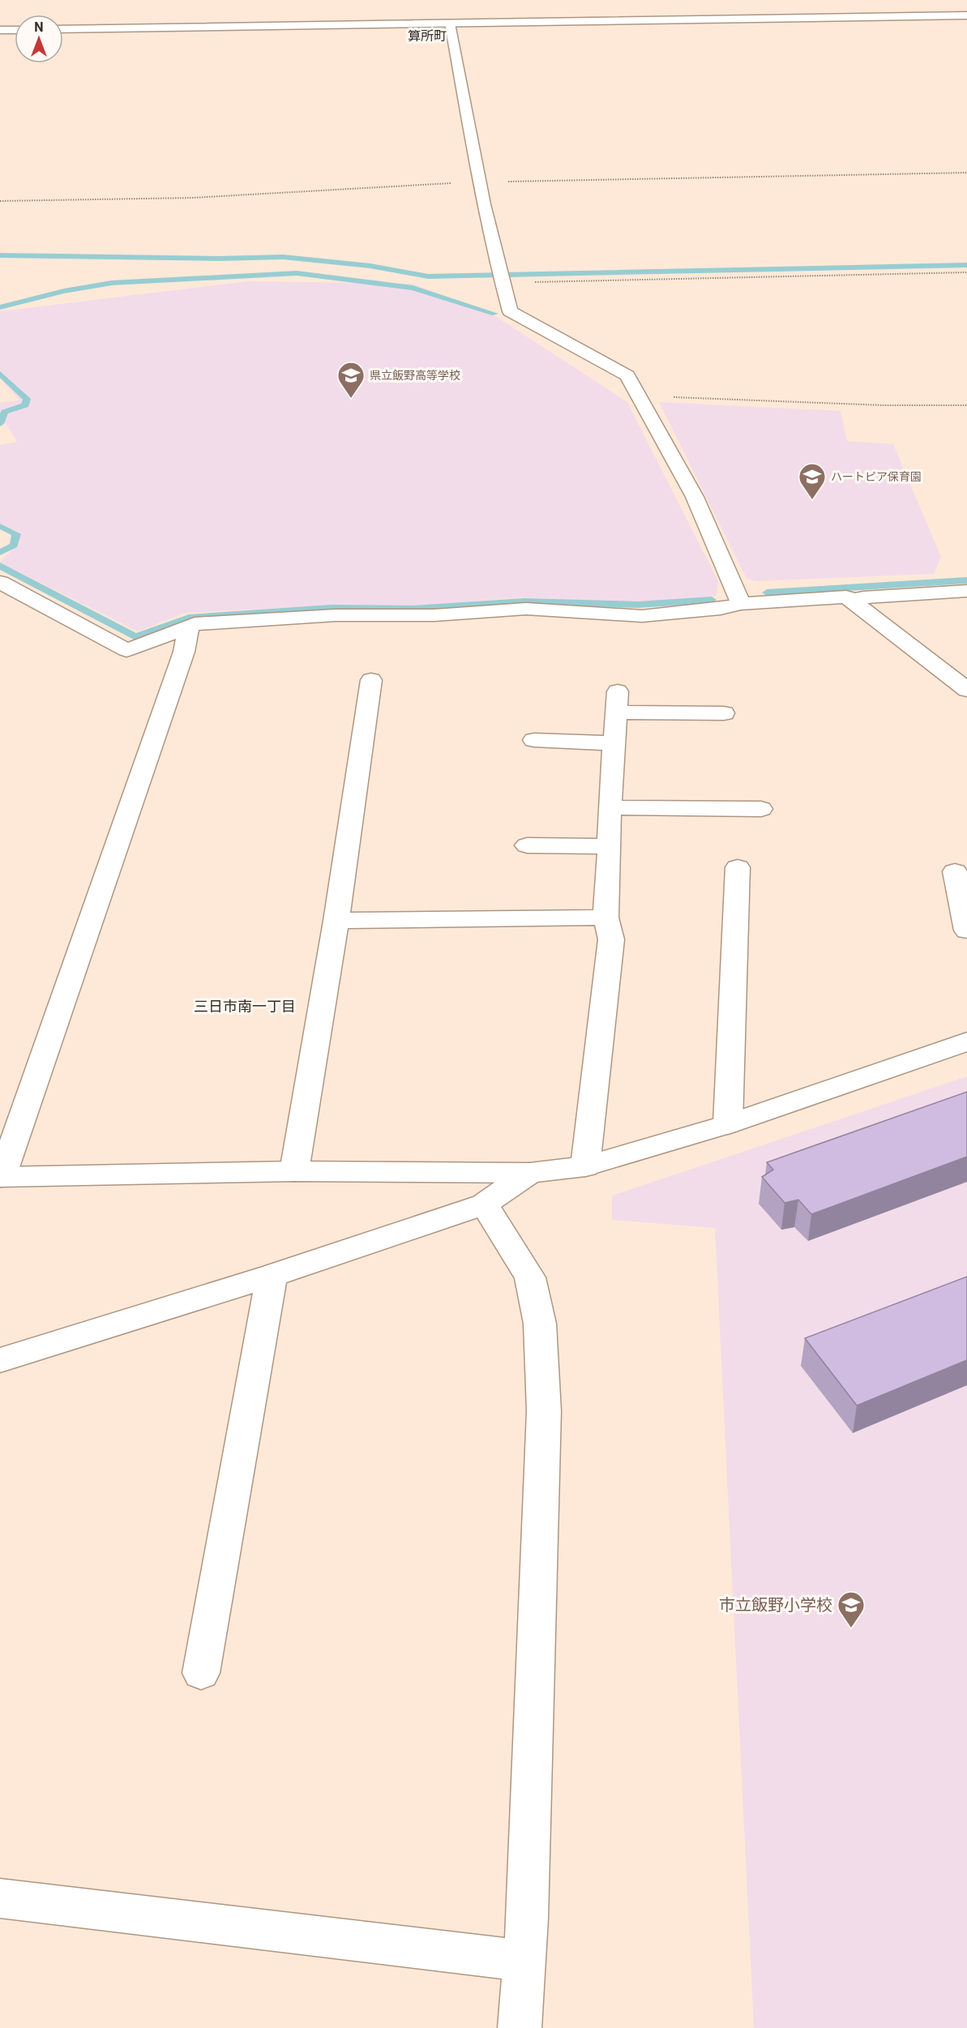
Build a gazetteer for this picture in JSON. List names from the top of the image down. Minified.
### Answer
{"districts":["算所町","三日市南一丁目"],"places":{"school or university":["県立飯野高等学校","ハートピア保育園","市立飯野小学校"]},"north":"top"}
